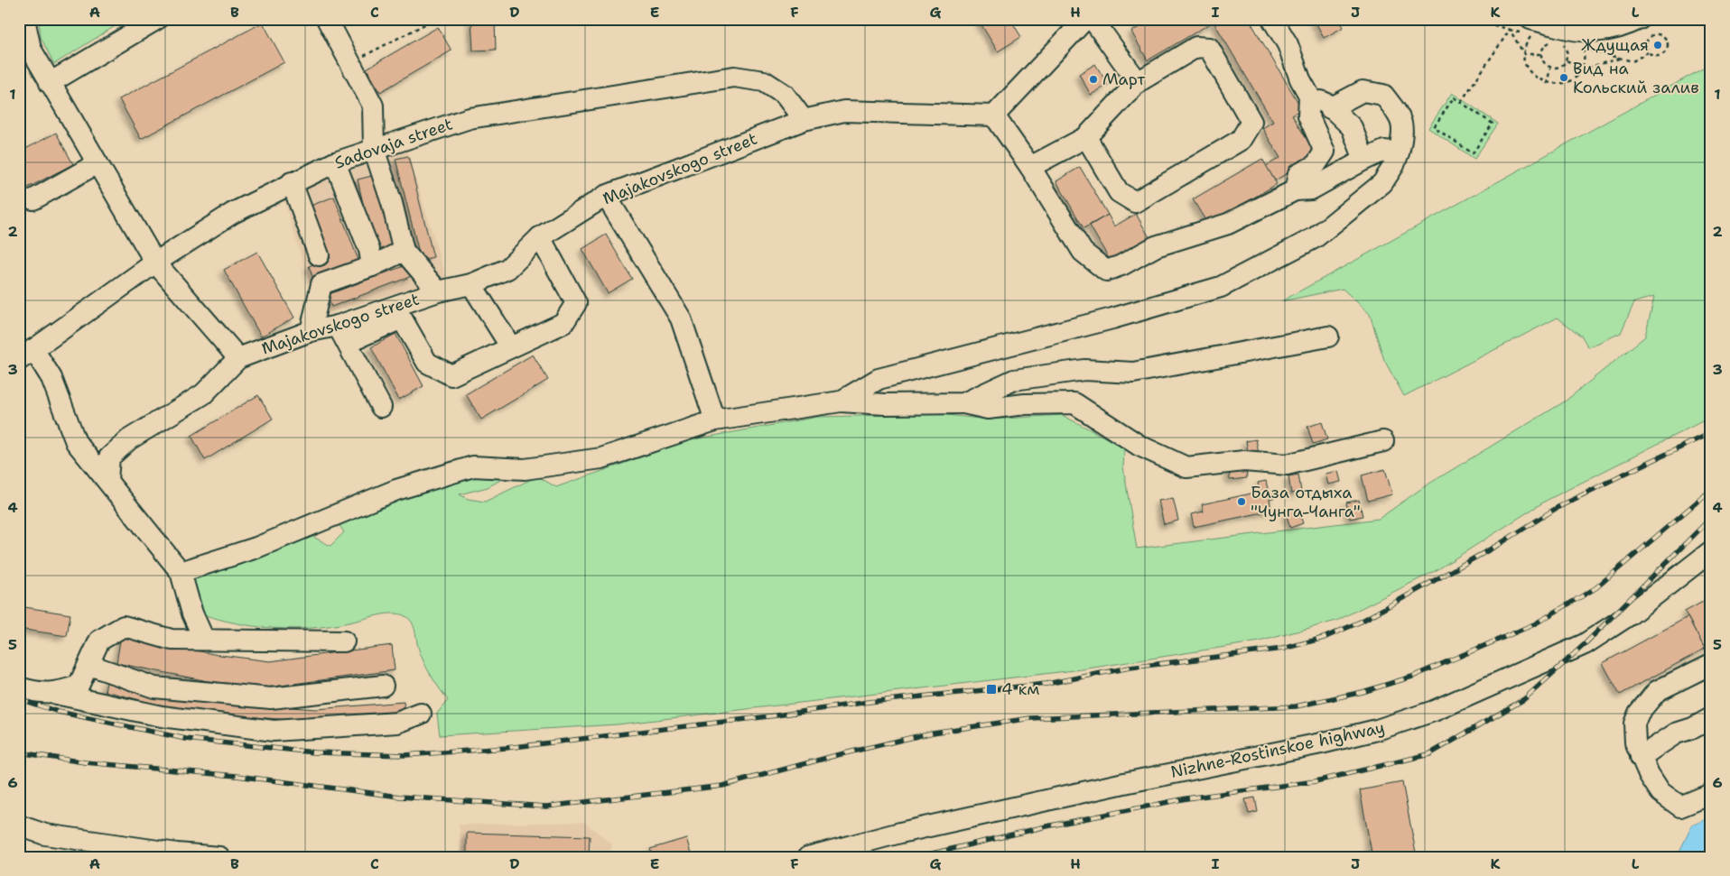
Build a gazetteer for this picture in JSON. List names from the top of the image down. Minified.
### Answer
{"streets":{"street":["Sadovaja street","Majakovskogo street","Nizhne-Rostinskoe highway"]},"crossings":[["Sadovaja street","Majakovskogo street"]],"places":{"other":["Ждущая","Вид на Кольский залив","Март","База отдыха \"Чунга-Чанга\""],"transit":["4 км"]},"grid":{"columns":["A","B","C","D","E","F","G","H","I","J","K","L"],"rows":["1","2","3","4","5","6"]}}
